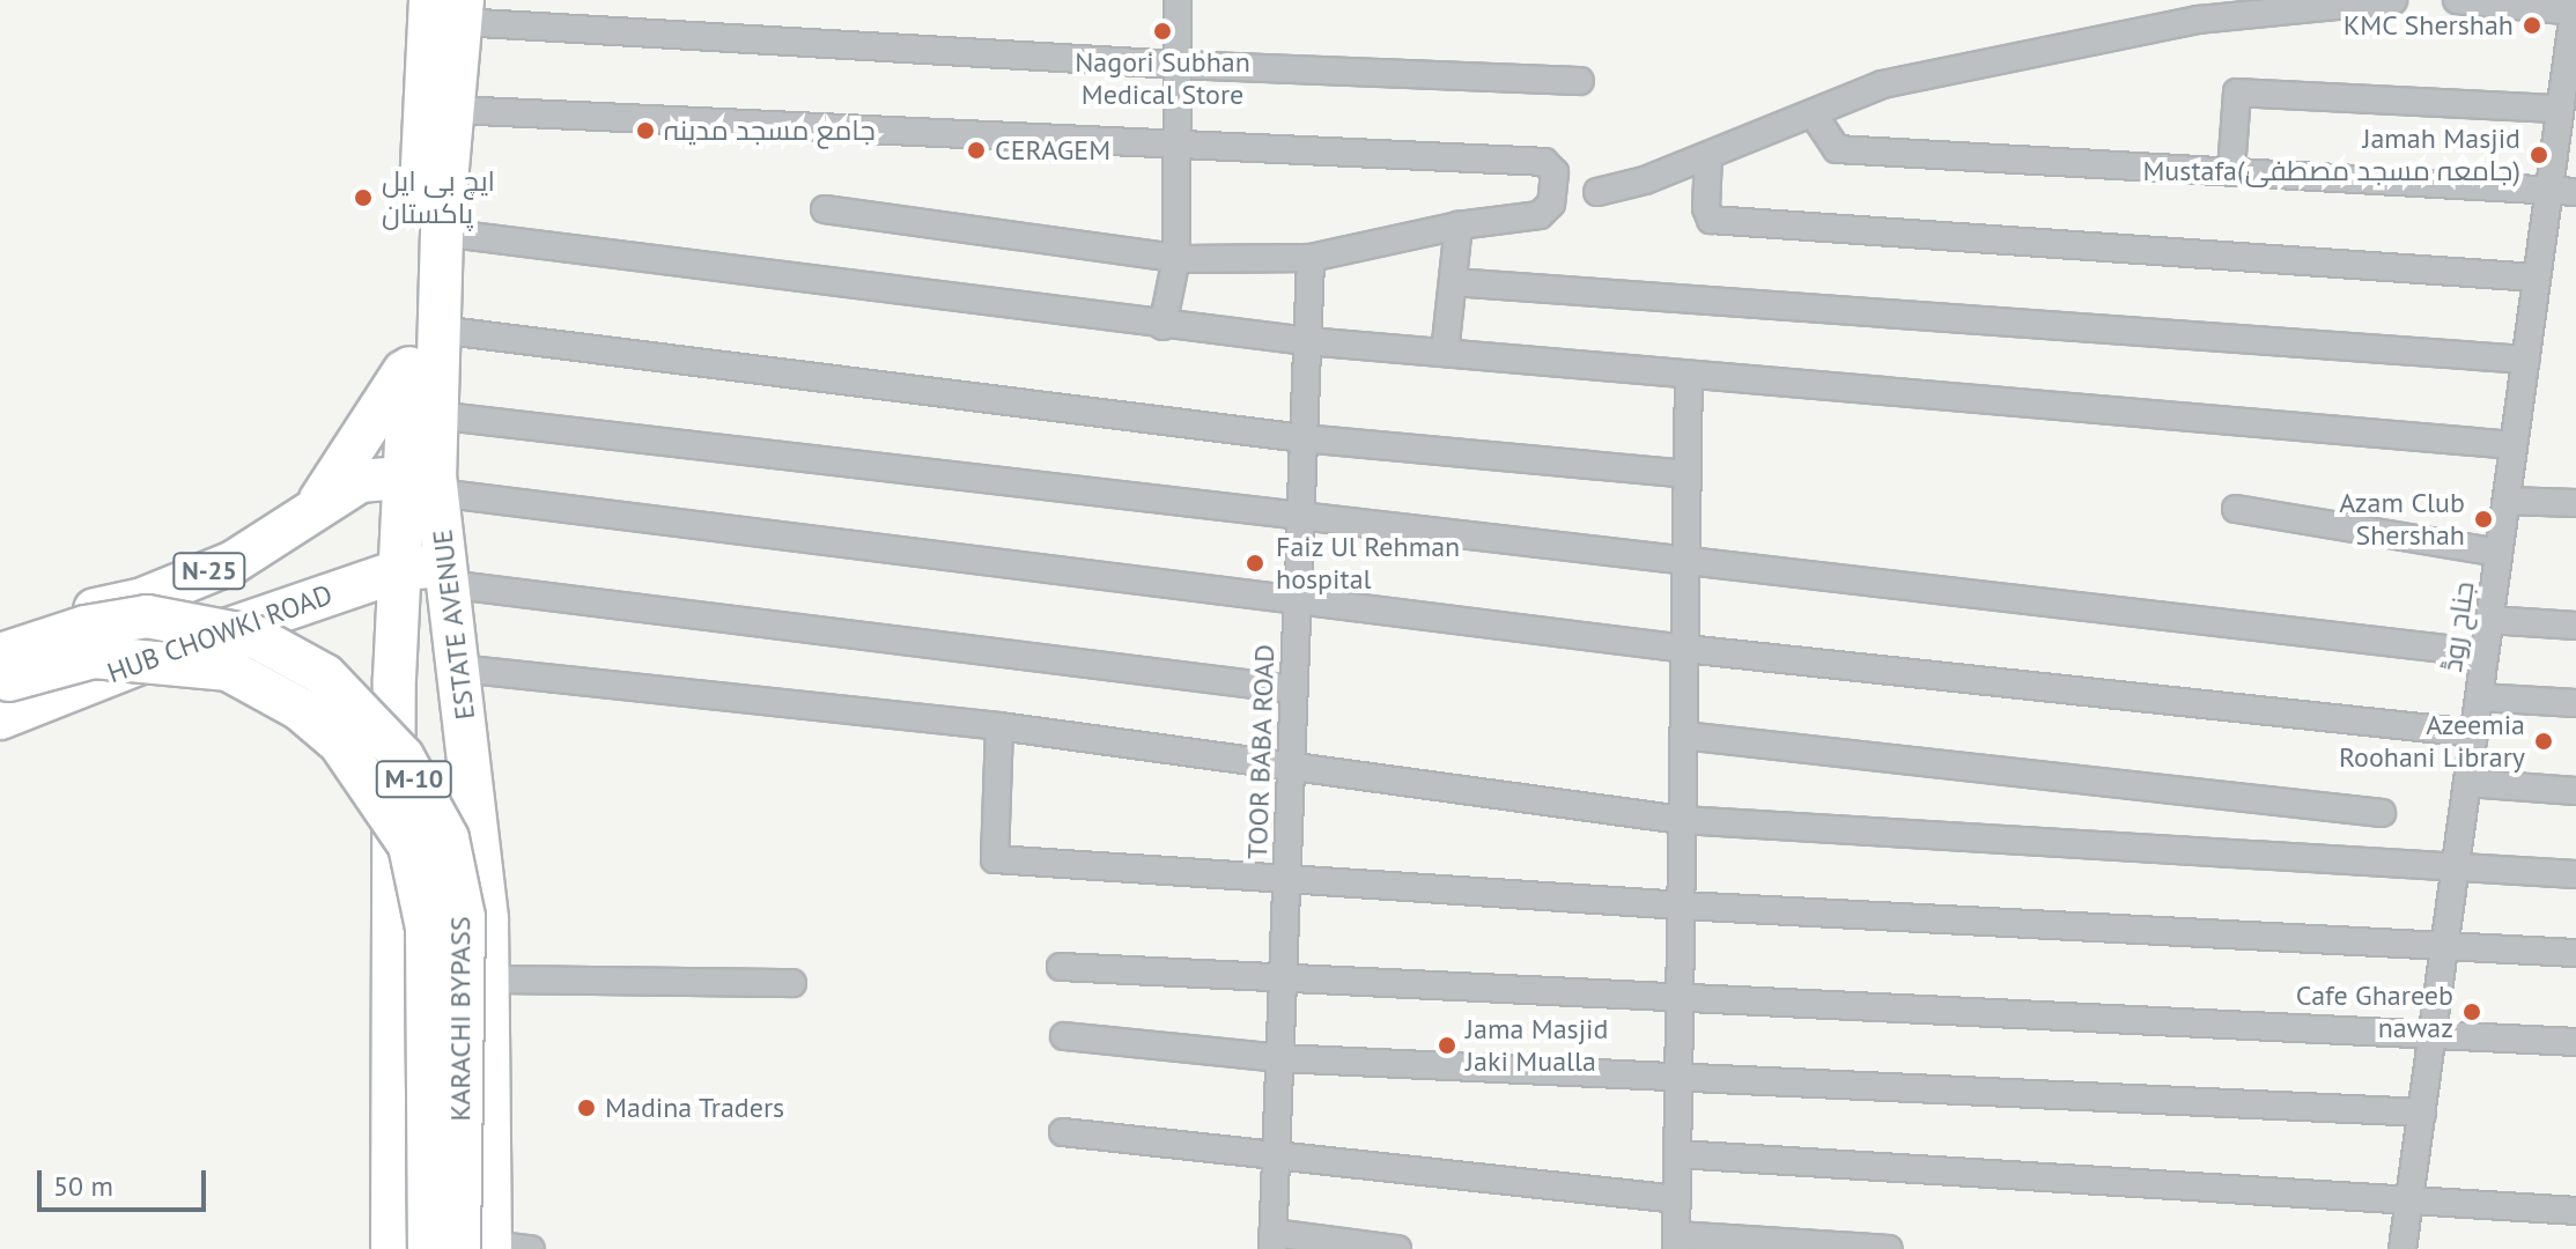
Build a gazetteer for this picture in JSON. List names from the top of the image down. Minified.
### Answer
{"streets":{"highway":["N-25","ESTATE AVENUE","HUB CHOWKI ROAD","M-10","KARACHI BYPASS"],"street":["جناح روڈ","TOOR BABA ROAD"]},"crossings":[["N-25","ESTATE AVENUE"],["ESTATE AVENUE","HUB CHOWKI ROAD"],["ESTATE AVENUE","KARACHI BYPASS"]],"places":["KMC Shershah","Nagori Subhan Medical Store","جامع مسجد مدینہ","CERAGEM","Jamah Masjid Mustafa(جامعہ مسجد مصطفیٰ)","ایچ بی ایل پاکستان","Azam Club Shershah","Faiz Ul Rehman hospital","Azeemia Roohani Library","Cafe Ghareeb nawaz","Jama Masjid Jaki Mualla","Madina Traders"],"scale_bar":"50 m"}
